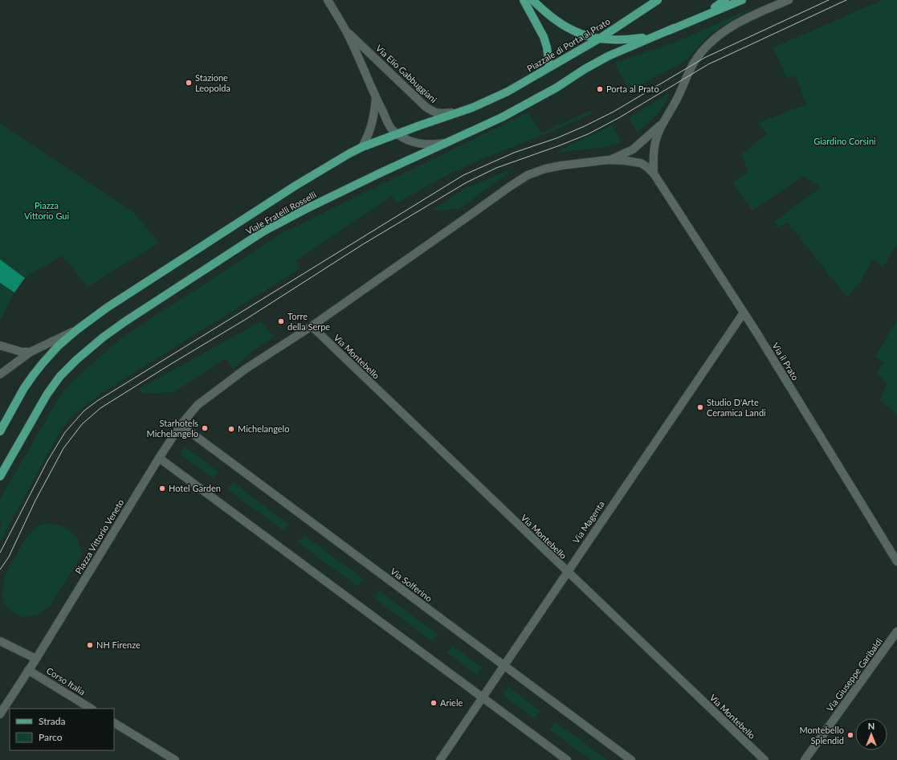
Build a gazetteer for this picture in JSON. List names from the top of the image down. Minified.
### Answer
{"streets":{"main road":["Piazzale di Porta al Prato","Viale Fratelli Rosselli"],"street":["Via Elio Gabbuggiani","Via Montebello","Via il Prato","Via Magenta","Piazza Vittorio Veneto","Via Solferino","Via Giuseppe Garibaldi","Corso Italia"]},"crossings":[["Piazzale di Porta al Prato","Viale Fratelli Rosselli"],["Via Elio Gabbuggiani","Viale Fratelli Rosselli"],["Via Montebello","Via Magenta"],["Via il Prato","Via Magenta"],["Via Magenta","Via Solferino"],["Piazza Vittorio Veneto","Via Solferino"],["Piazza Vittorio Veneto","Corso Italia"]],"parks":["Giardino Corsini","Piazza Vittorio Gui"],"places":["Stazione Leopolda","Porta al Prato","Torre della Serpe","Studio D'Arte Ceramica Landi","Starhotels Michelangelo","Michelangelo","Hotel Garden","NH Firenze","Ariele","Montebello Splendid"],"legend":["Strada","Parco"],"north":"top"}
